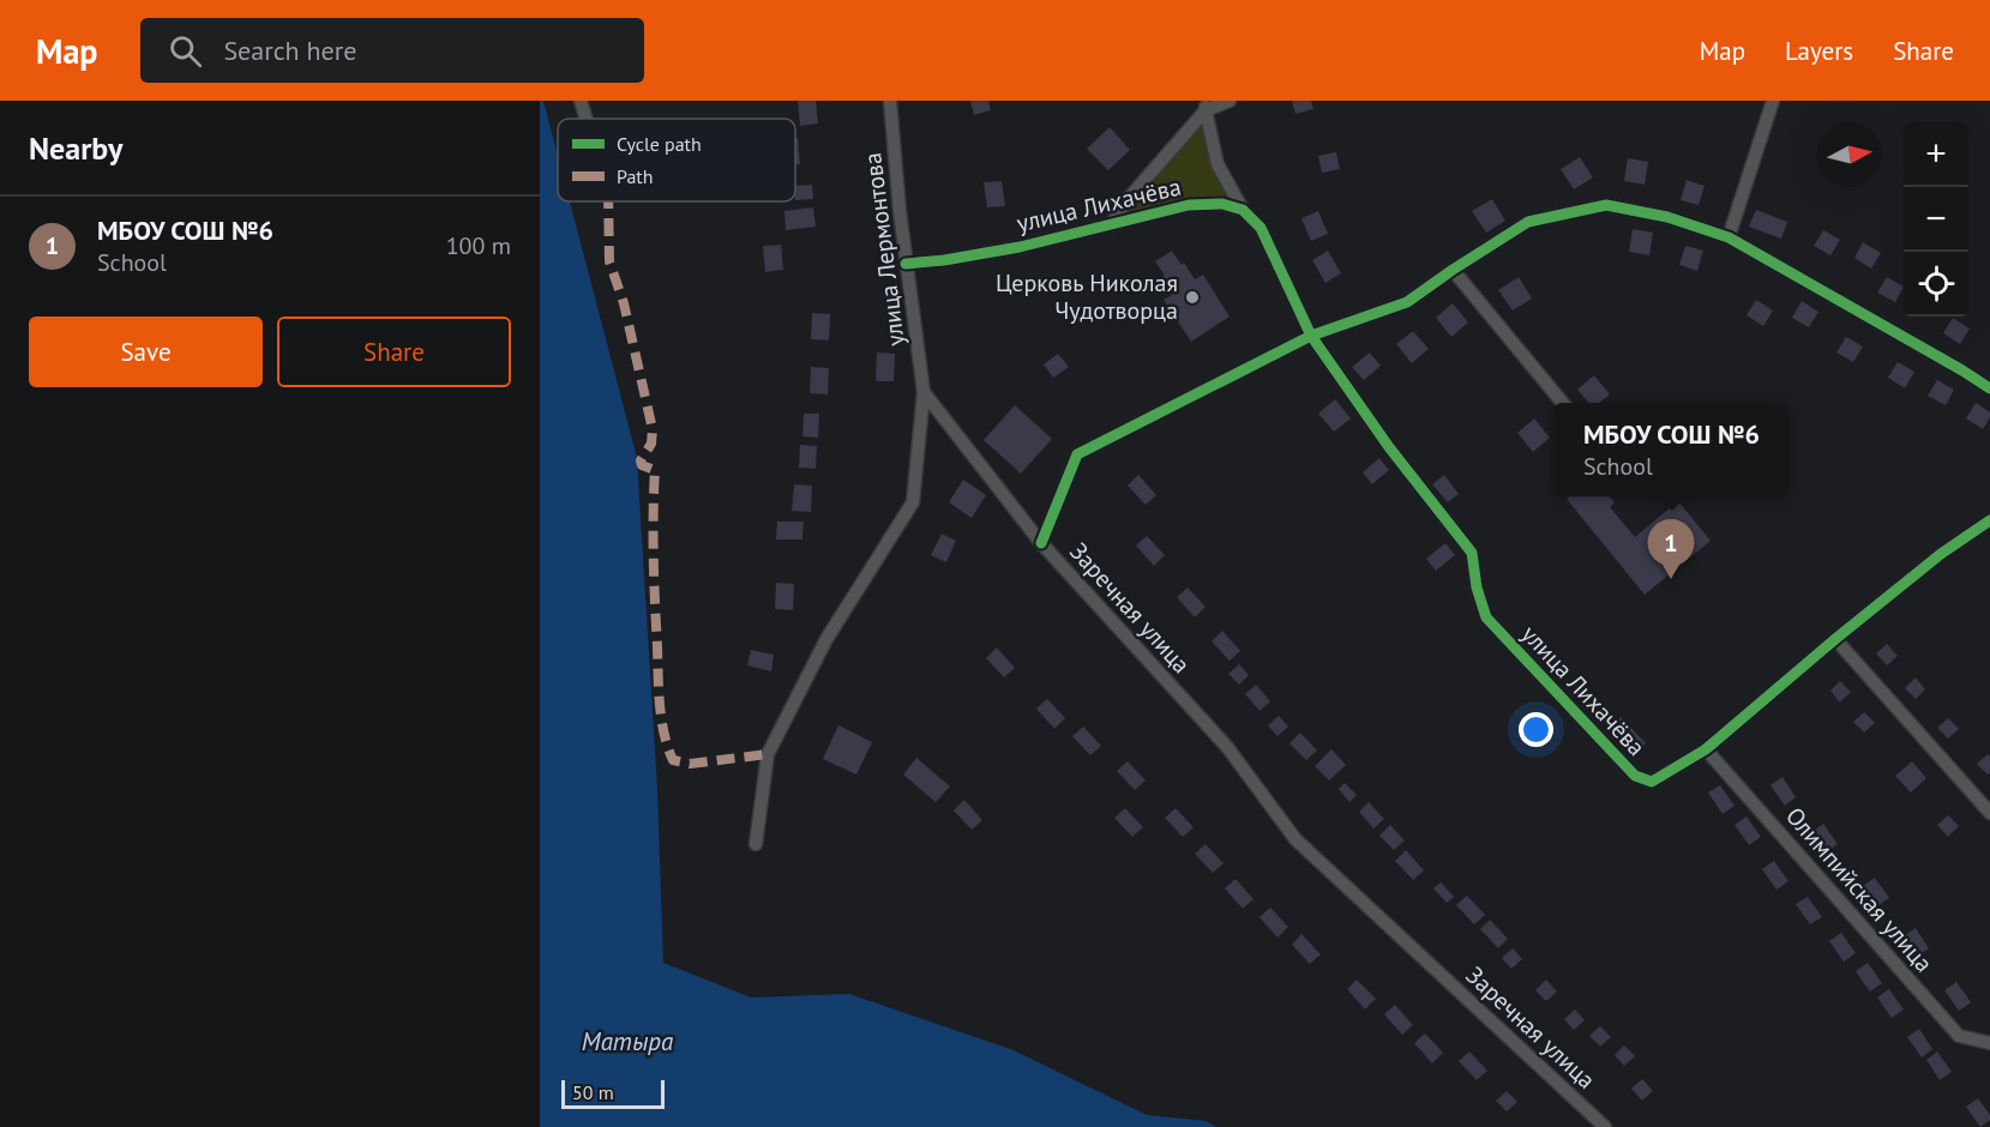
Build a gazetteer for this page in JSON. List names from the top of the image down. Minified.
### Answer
{"streets":{"street":["улица Лихачёва","улица Лермонтова","Заречная улица","Олимпийская улица"]},"crossings":[["улица Лихачёва","улица Лермонтова"],["улица Лихачёва","Олимпийская улица"],["улица Лермонтова","Заречная улица"]],"water":["Матыра"],"places":["Церковь Николая Чудотворца"],"legend":["Cycle path","Path"],"scale_bar":"50 m","north":"right","page":{"header":"Map","search":"Search here","nav":["Map","Layers","Share"],"heading":"Nearby","map_buttons":["+","−"],"list":[{"mark":"1","name":"МБОУ СОШ №6","note":"School","value":"100 m"}],"buttons":["Save","Share"],"popup":["МБОУ СОШ №6","School"],"pins":"1","scale":"50 m"}}
